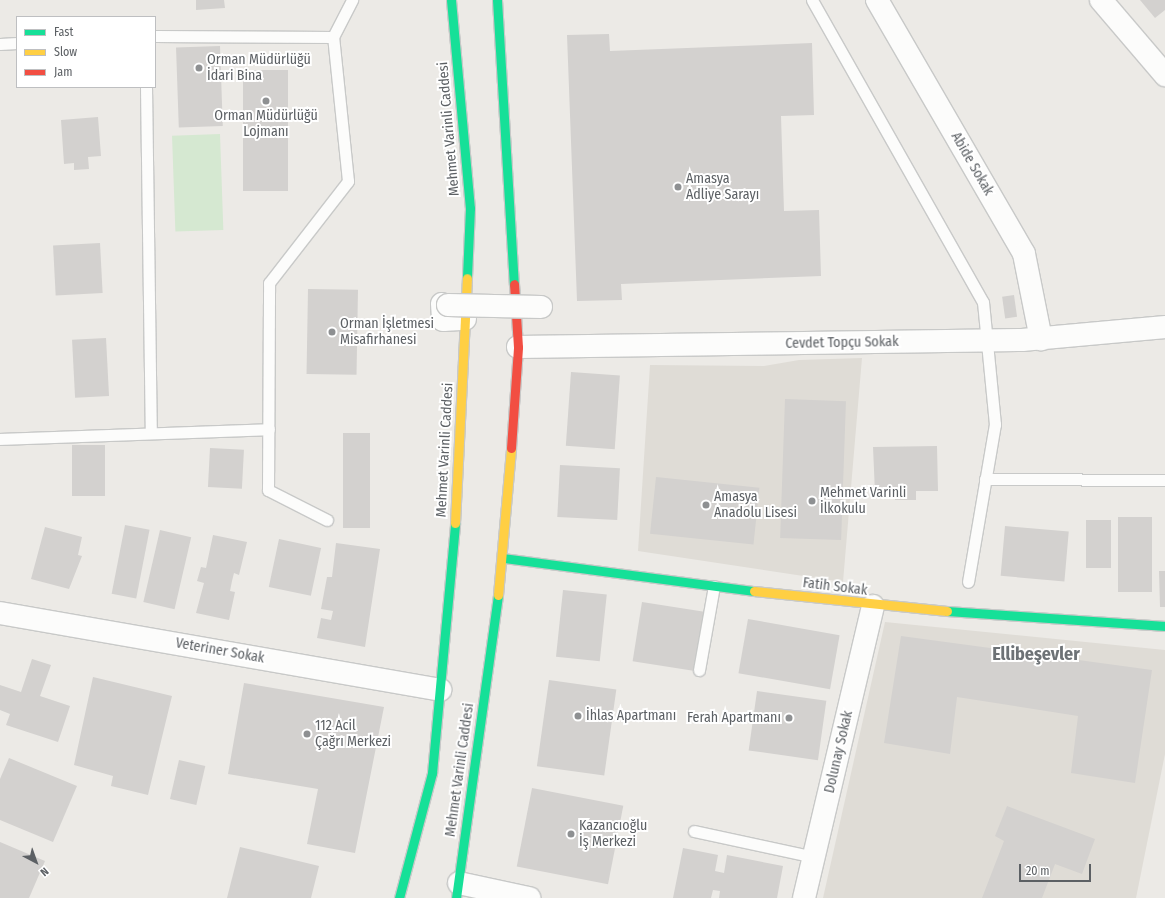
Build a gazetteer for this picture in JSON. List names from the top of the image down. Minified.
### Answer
{"streets":{"main road":["Mehmet Varinli Caddesi","Fatih Sokak"],"street":["Abide Sokak","Cevdet Topçu Sokak","Veteriner Sokak","Dolunay Sokak"]},"crossings":[["Mehmet Varinli Caddesi","Cevdet Topçu Sokak"],["Mehmet Varinli Caddesi","Fatih Sokak"],["Mehmet Varinli Caddesi","Veteriner Sokak"],["Abide Sokak","Cevdet Topçu Sokak"],["Fatih Sokak","Dolunay Sokak"]],"districts":["Ellibeşevler"],"places":["Orman Müdürlüğü İdari Bina","Orman Müdürlüğü Lojmanı","Amasya Adliye Sarayı","Orman İşletmesi Misafirhanesi","Mehmet Varinli İlkokulu","Amasya Anadolu Lisesi","İhlas Apartmanı","Ferah Apartmanı","112 Acil Çağrı Merkezi","Kazancıoğlu İş Merkezi"],"legend":["Fast","Slow","Jam"],"scale_bar":"20 m","north":"bottom right"}
